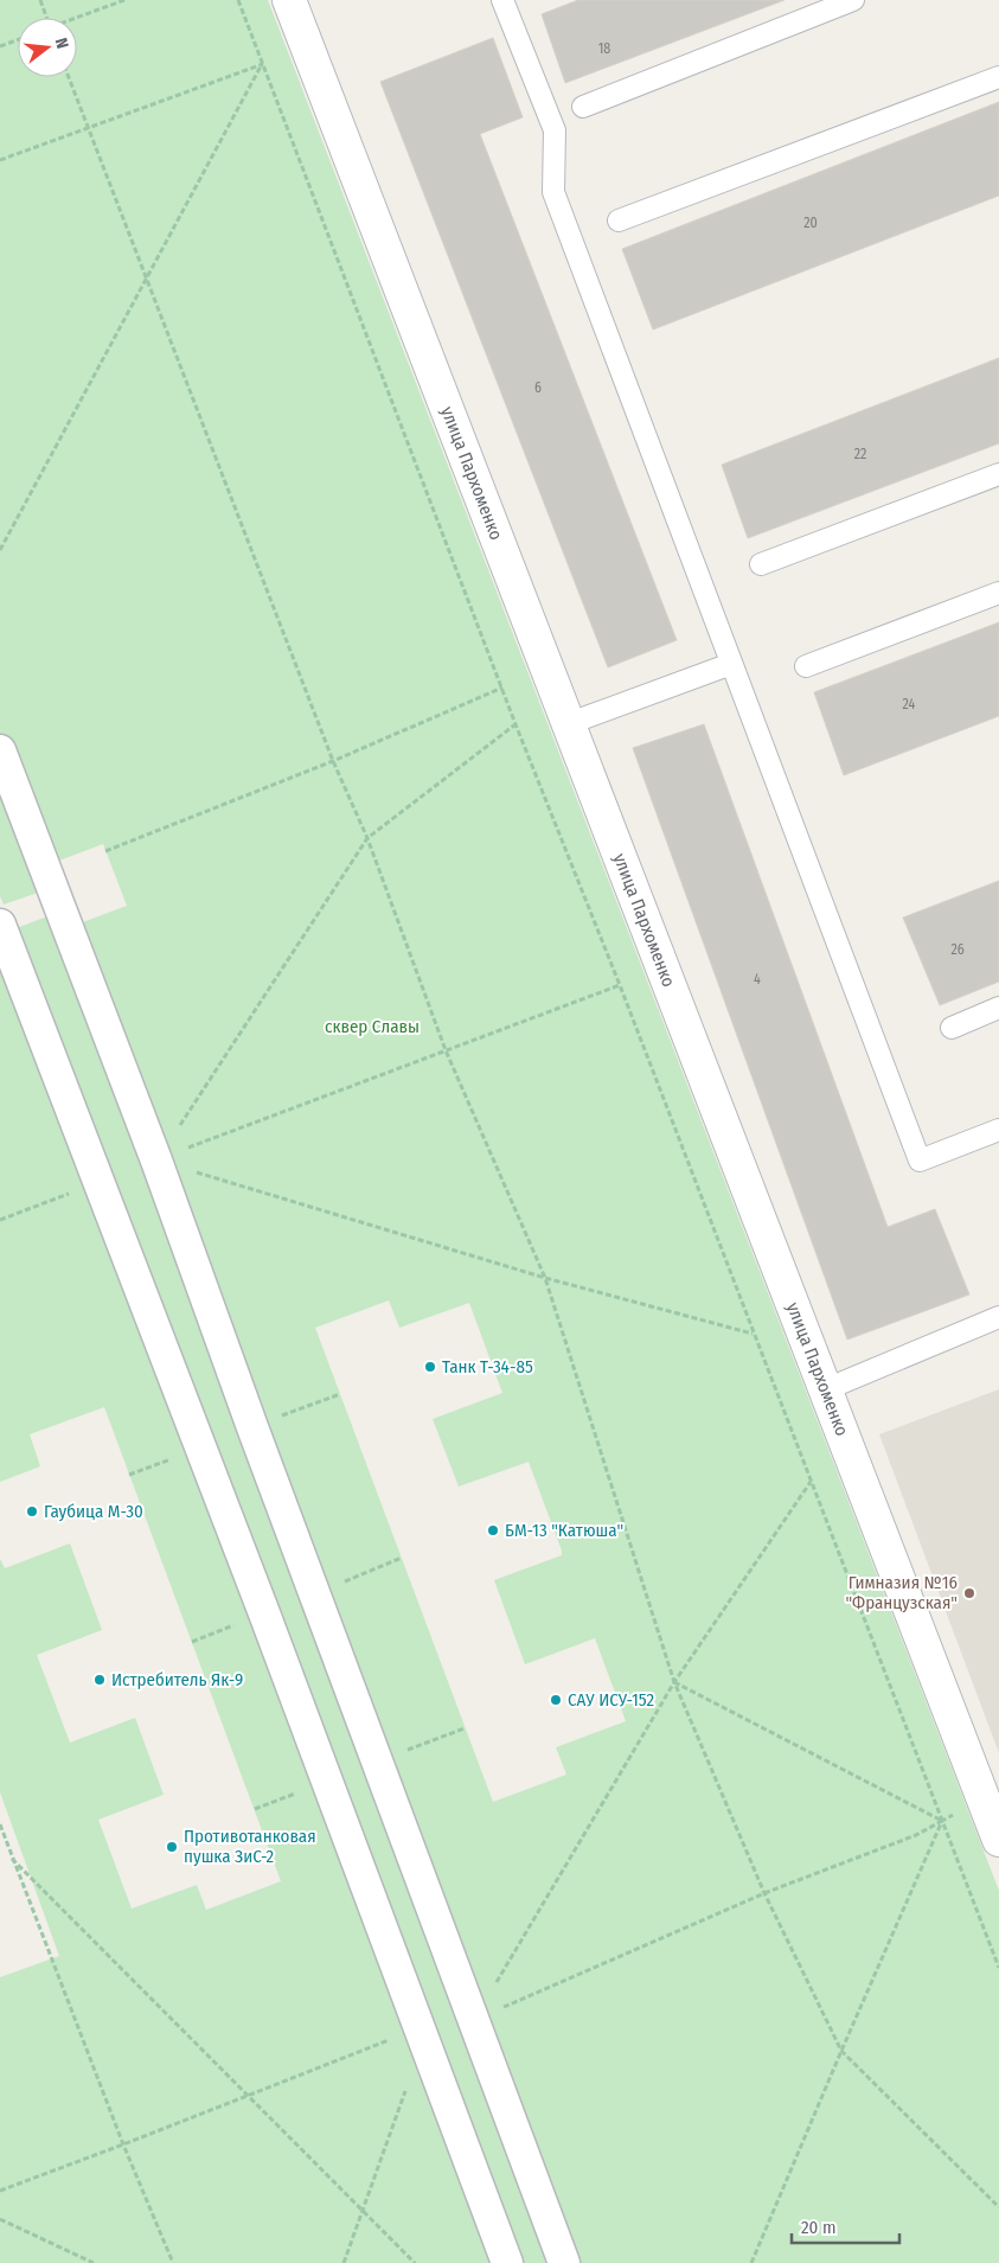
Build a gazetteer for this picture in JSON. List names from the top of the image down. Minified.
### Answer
{"streets":{"street":["улица Пархоменко"]},"parks":["сквер Славы"],"places":["Танк Т-34-85","Гаубица М-30","БМ-13 \"Катюша\"","Гимназия №16 \"Французская\"","Истребитель Як-9","САУ ИСУ-152","Противотанковая пушка ЗиС-2"],"house_numbers":["18","20","6","22","24","26","4"],"scale_bar":"20 m","north":"right"}
